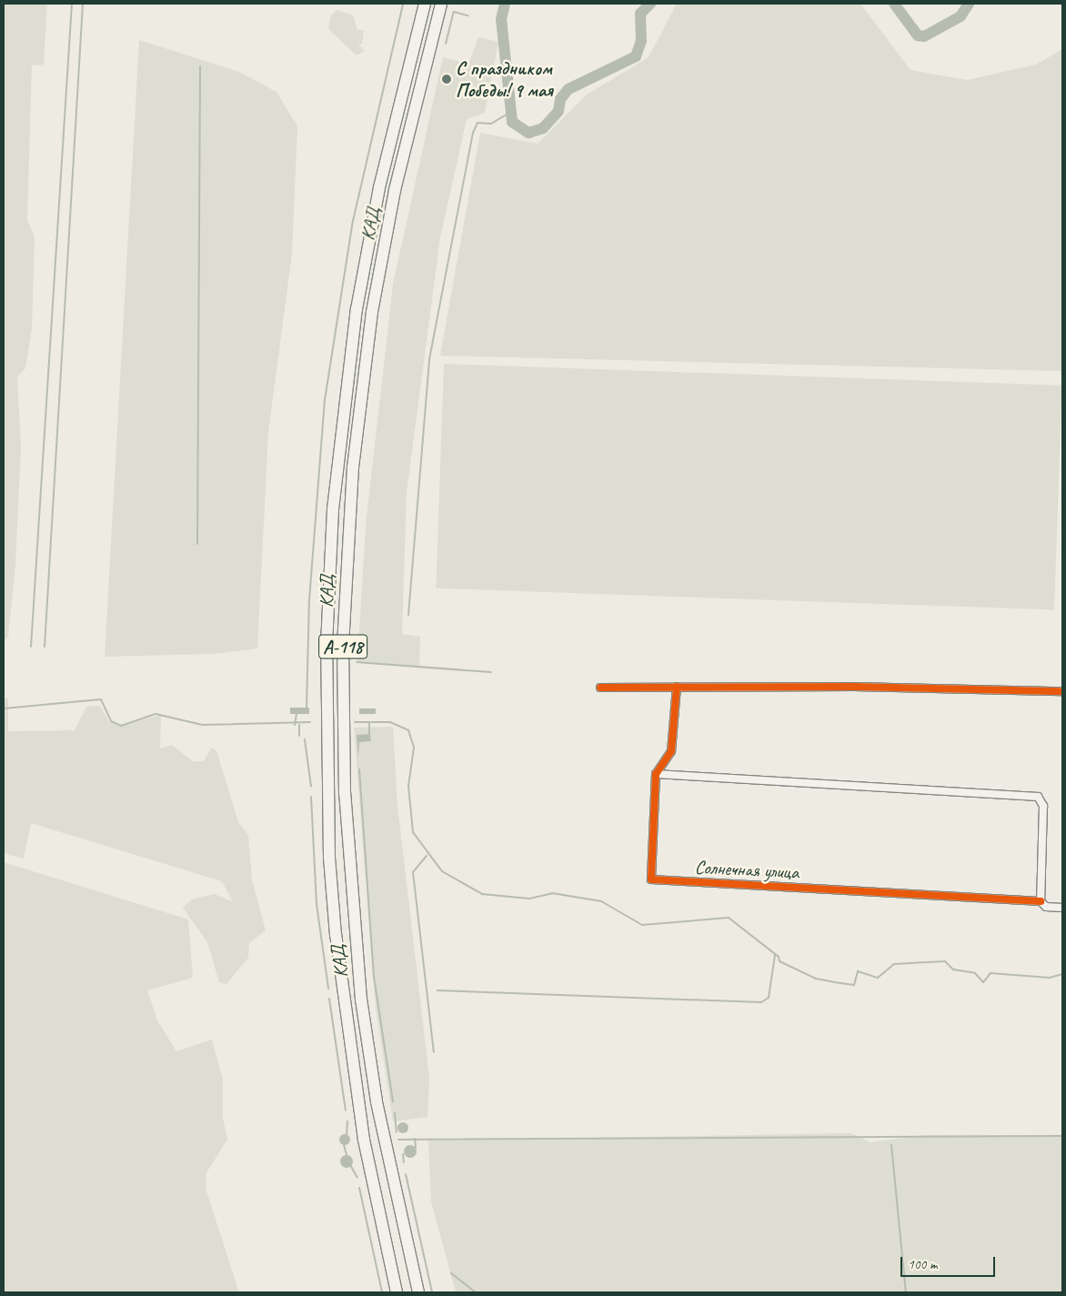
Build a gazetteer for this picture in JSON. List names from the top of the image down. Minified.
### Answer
{"streets":{"highway":["КАД","А-118"],"street":["Солнечная улица"]},"places":["С праздником Победы! 9 мая"],"scale_bar":"100 m"}
